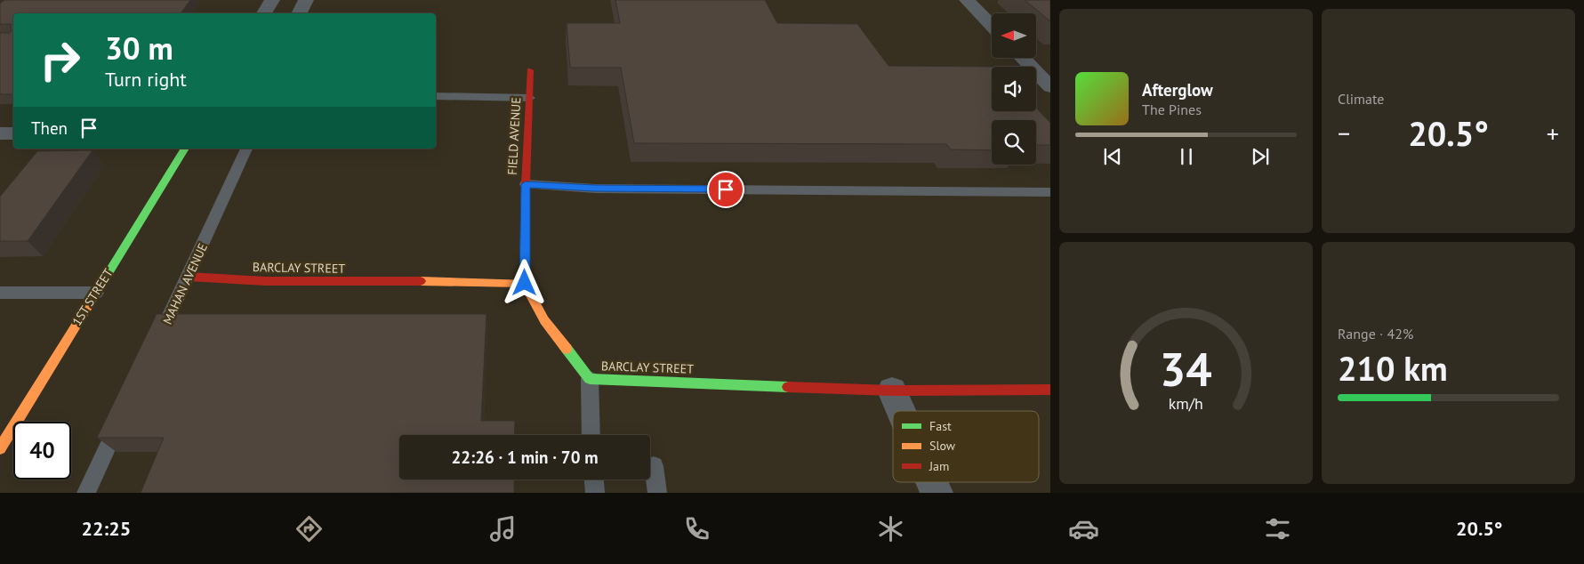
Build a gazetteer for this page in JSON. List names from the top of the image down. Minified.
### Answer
{"streets":{"street":["FIELD AVENUE","BARCLAY STREET","1ST STREET"],"lane":["MAHAN AVENUE"]},"crossings":[["FIELD AVENUE","BARCLAY STREET"],["BARCLAY STREET","MAHAN AVENUE"]],"legend":["Fast","Slow","Jam"],"north":"left","page":{"tile":["Climate",["Range · 42%","210 km"]],"turn":["30 m","Turn right"],"song":["Afterglow","The Pines"],"then":"Then","heat":["−","20.5°","+"],"limit":"40","trip":"22:26 · 1 min · 70 m","tabs":["22:25","20.5°"],"gauge":["34","km/h"]}}
